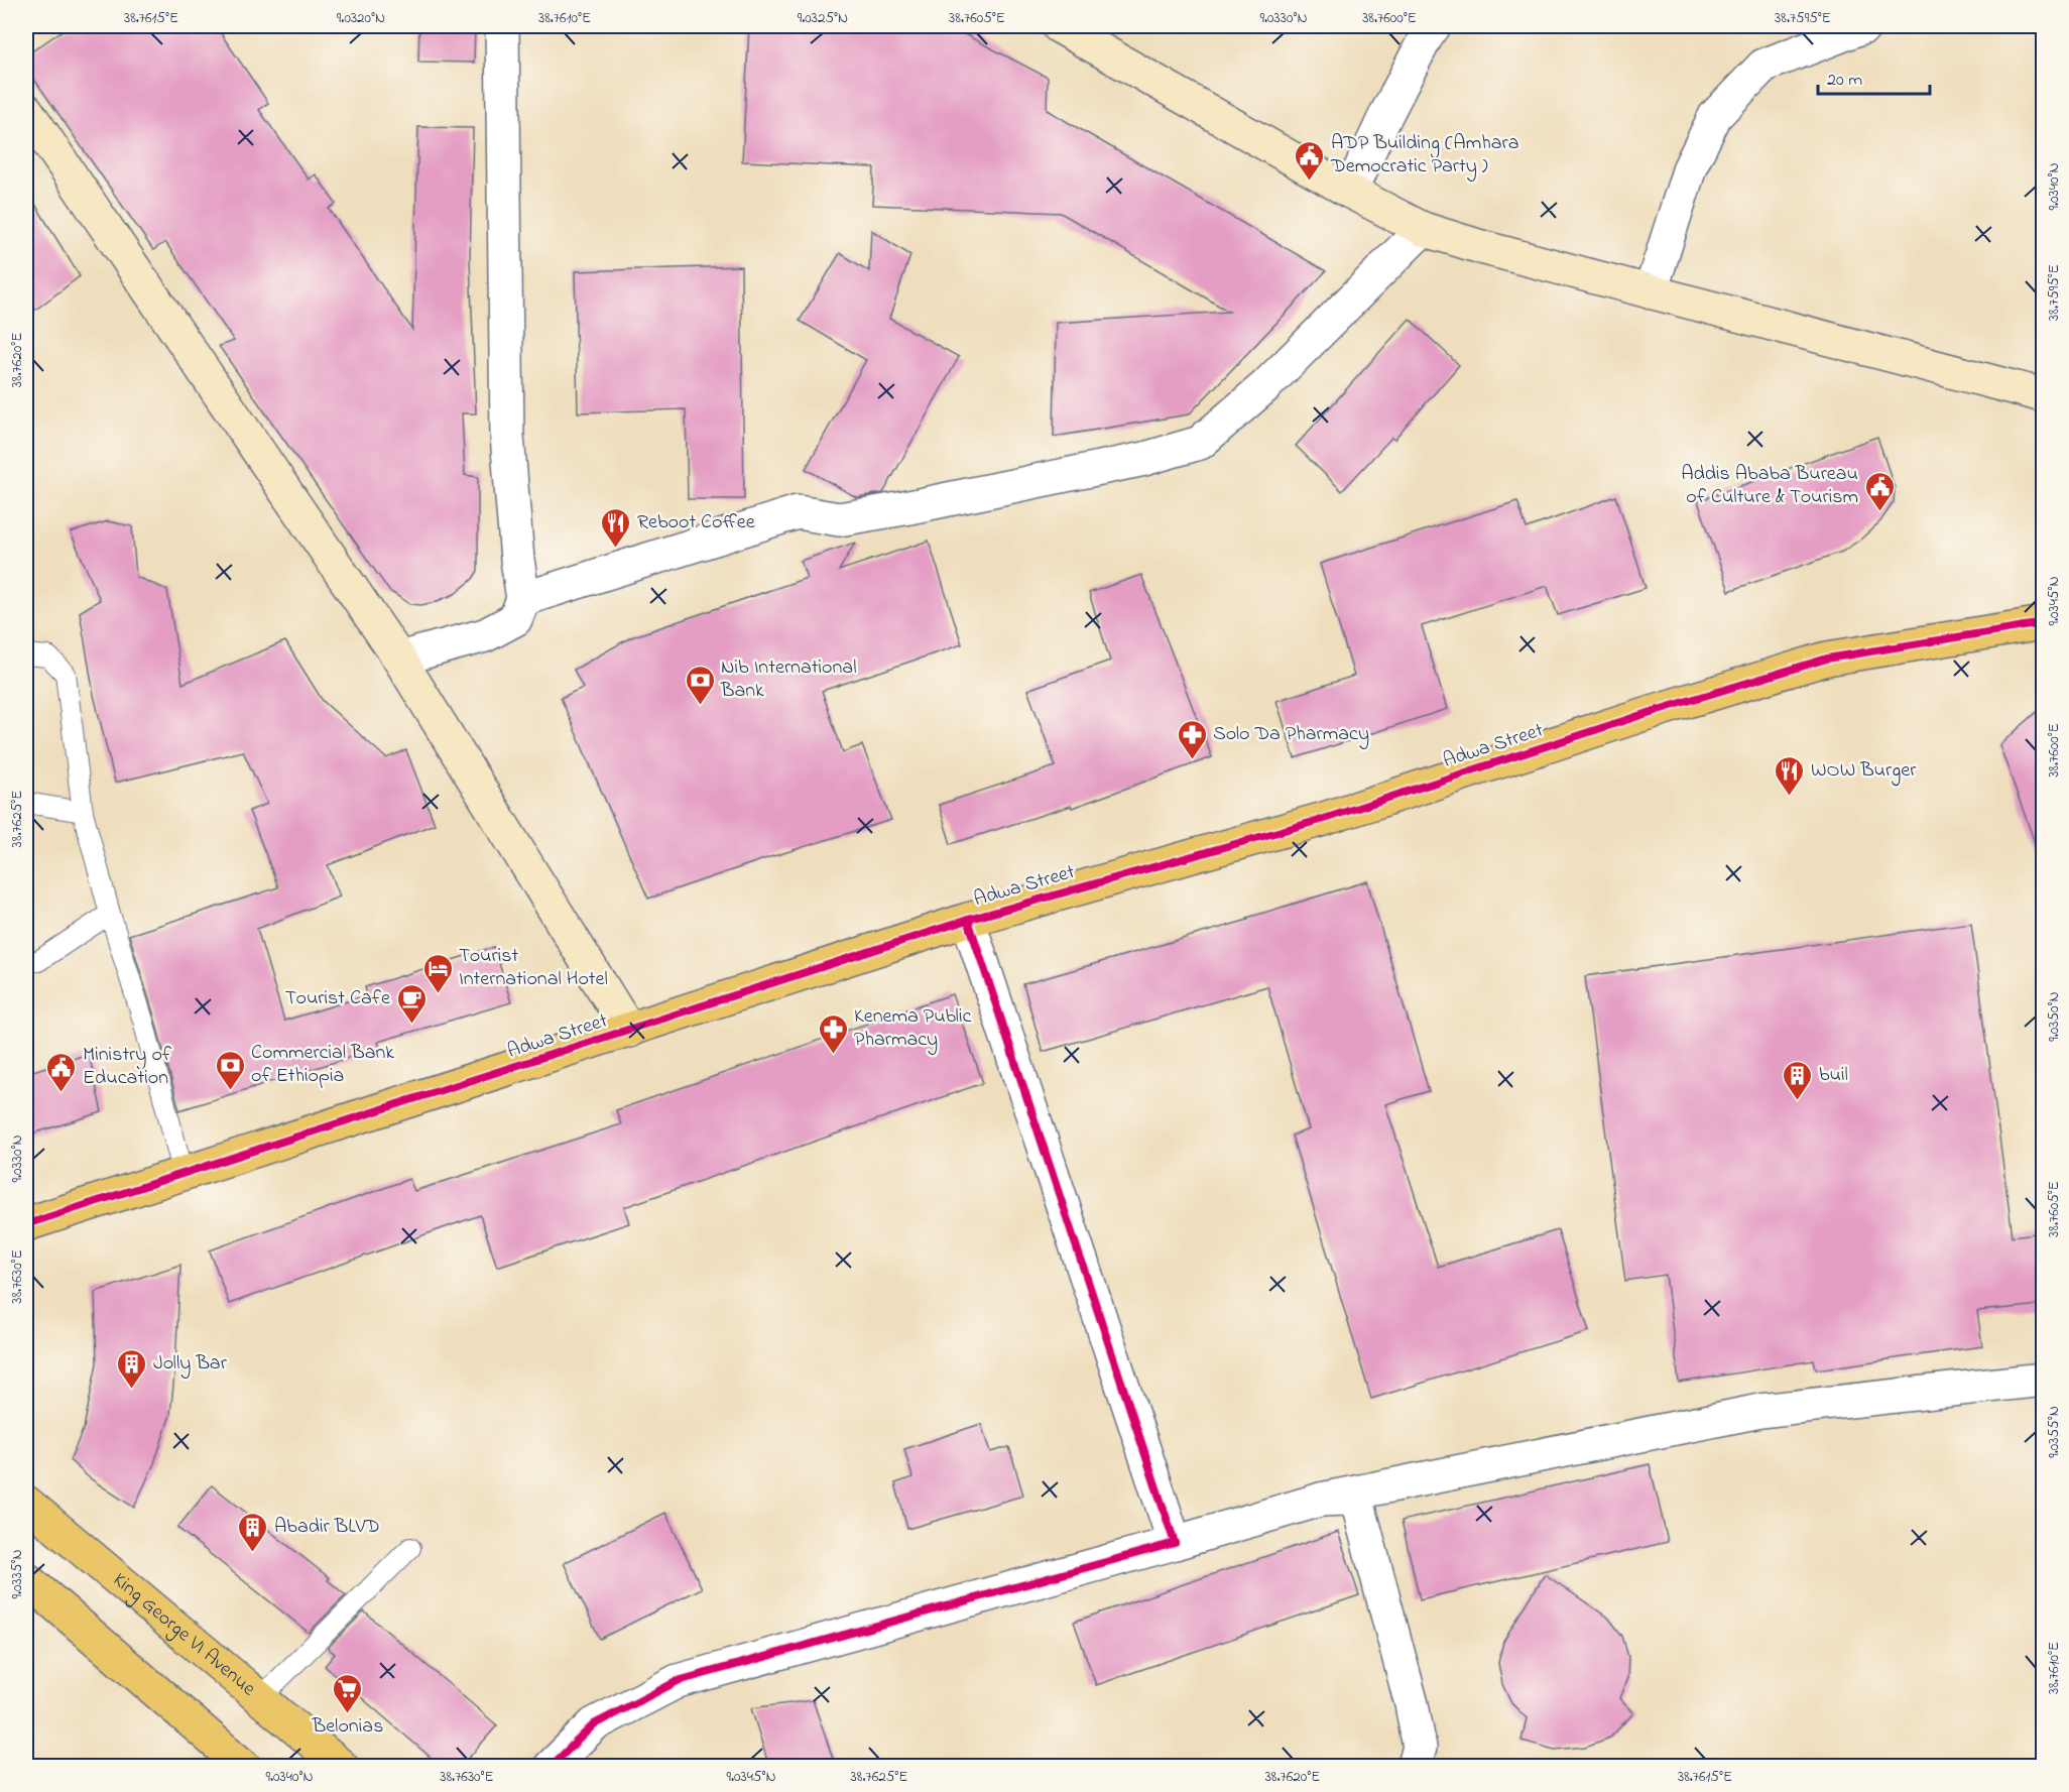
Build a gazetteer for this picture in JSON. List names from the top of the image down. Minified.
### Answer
{"streets":{"main road":["Adwa Street","King George VI Avenue"]},"places":{"public building":["ADP Building (Amhara Democratic Party )","Addis Ababa Bureau of Culture & Tourism","Ministry of Education"],"restaurant":["Reboot Coffee","WOW Burger"],"bank":["Nib International Bank","Commercial Bank of Ethiopia"],"pharmacy":["Solo Da Pharmacy","Kenema Public Pharmacy"],"hotel":["Tourist International Hotel"],"cafe":["Tourist Cafe"],"building":["buil","Jolly Bar","Abadir BLVD"],"supermarket":["Belonias"]},"scale_bar":"20 m","coordinates":["38.7615°E","9.0320°N","38.7610°E","9.0325°N","38.7605°E","9.0330°N","38.7600°E","38.7595°E","9.0340°N","38.7620°E","9.0345°N","38.7625°E","9.0350°N","38.7630°E","9.0355°N","9.0335°N"]}
